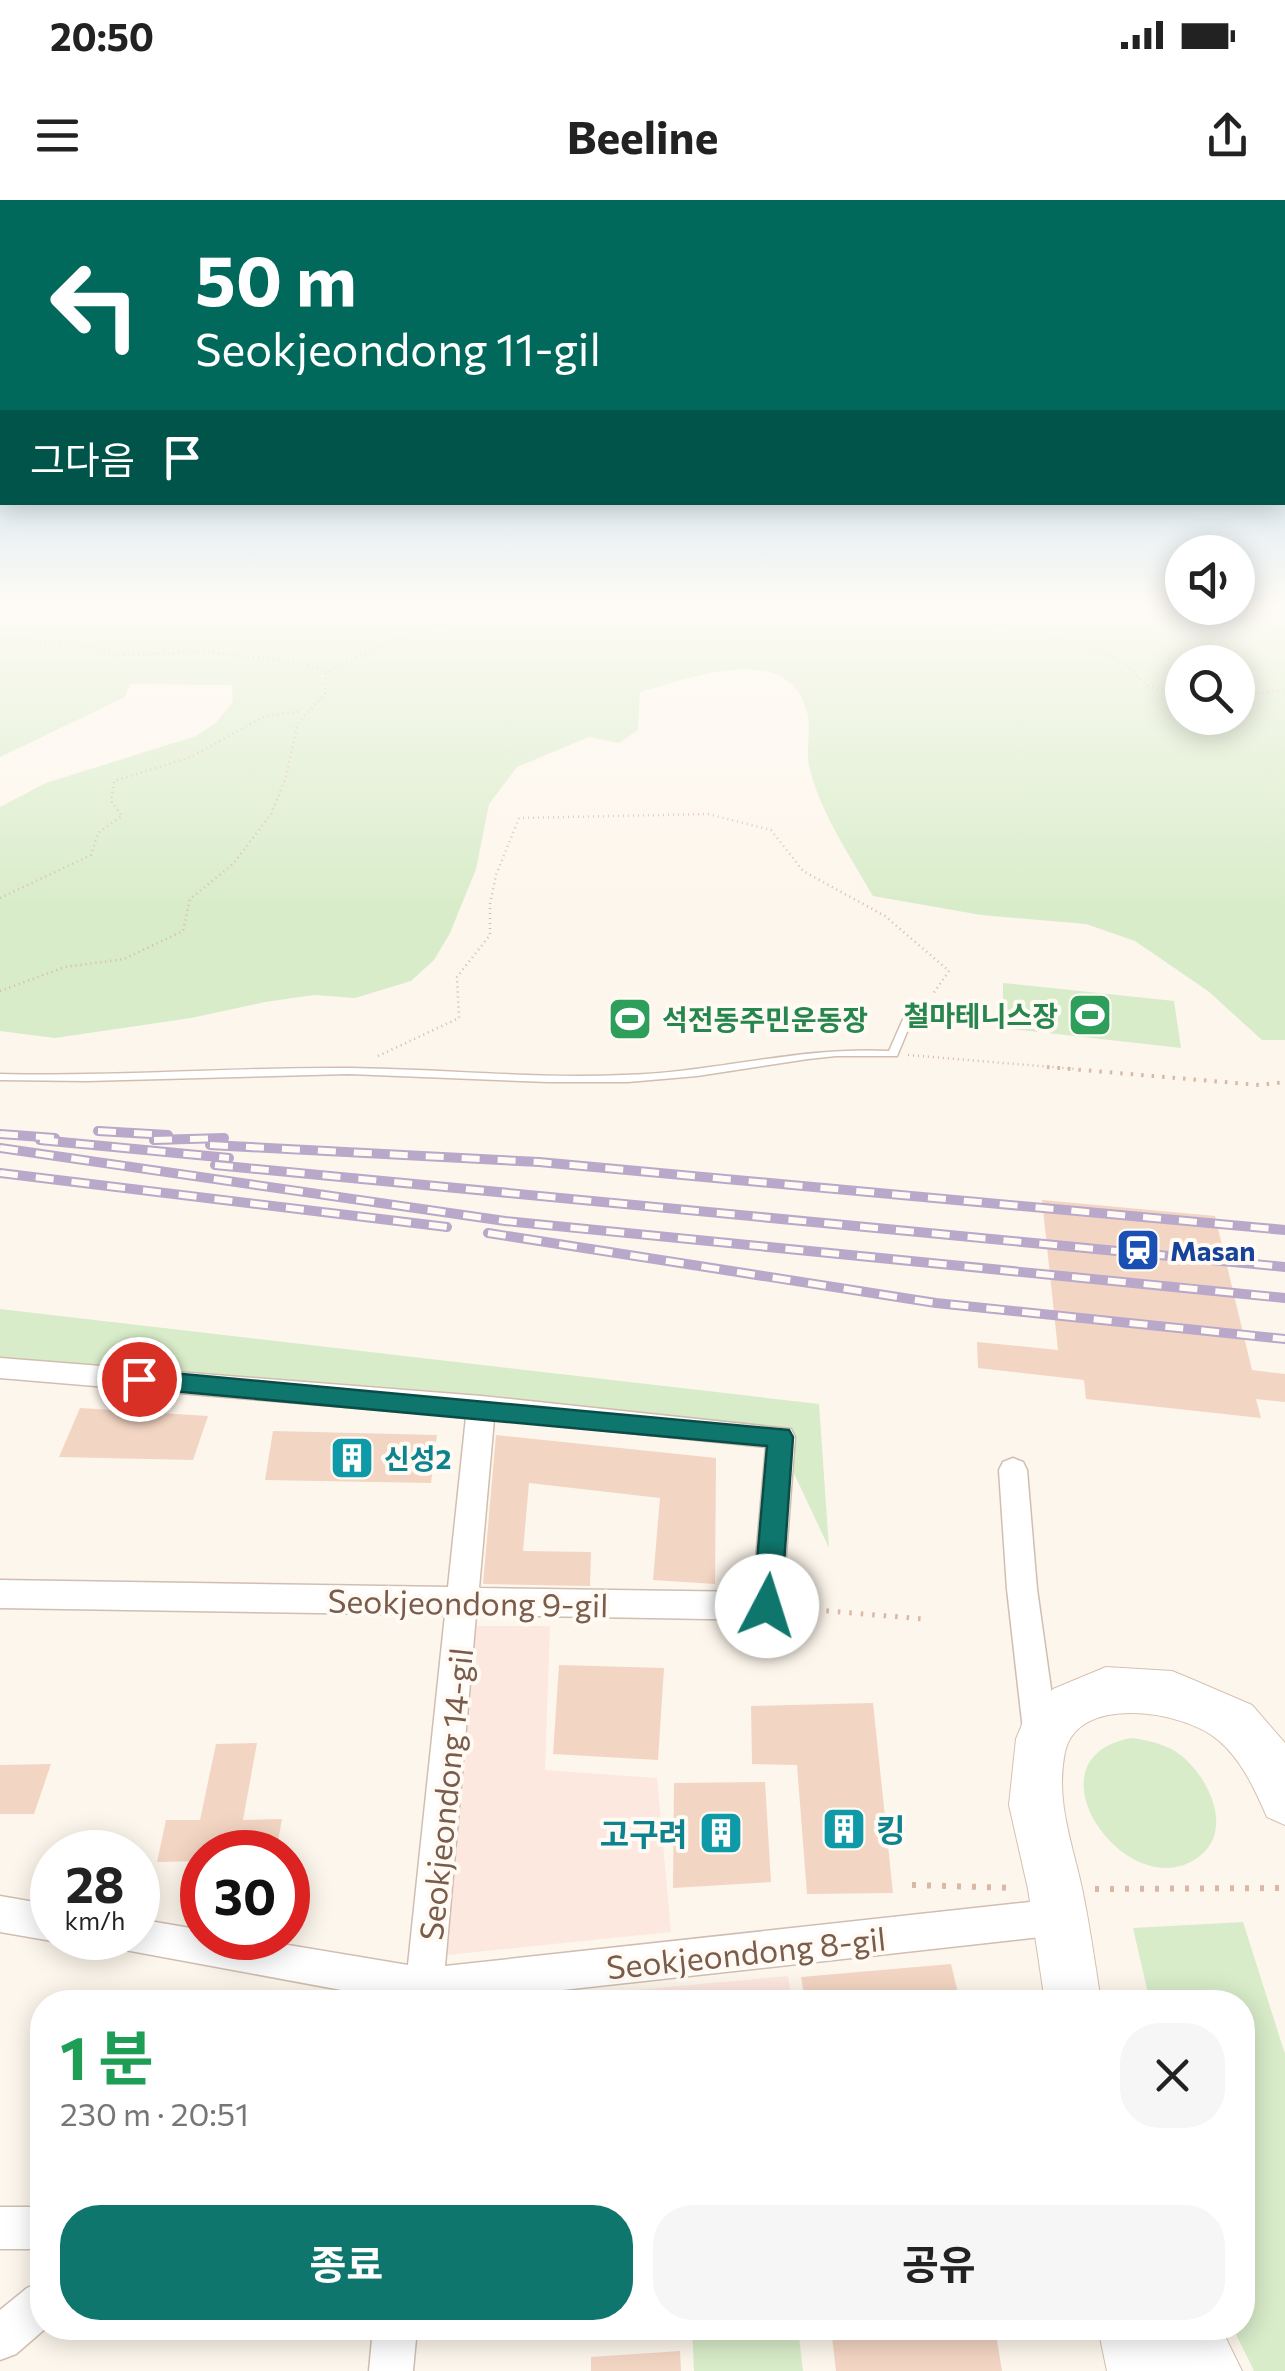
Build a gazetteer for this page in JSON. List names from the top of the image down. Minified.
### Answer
{"streets":{"street":["Seokjeondong 9-gil","Seokjeondong 14-gil","Seokjeondong 8-gil"]},"crossings":[["Seokjeondong 9-gil","Seokjeondong 14-gil"]],"places":{"sports":["철마테니스장","석전동주민운동장"],"station":["Masan"],"building":["신성2","킹","고구려"]},"page":{"status":"20:50","header":"Beeline","turn":["50 m","Seokjeondong 11-gil"],"then":"그다음","speed":"28 km/h","limit":"30","heading":["1 분","230 m · 20:51"],"buttons":["종료","공유"]}}
